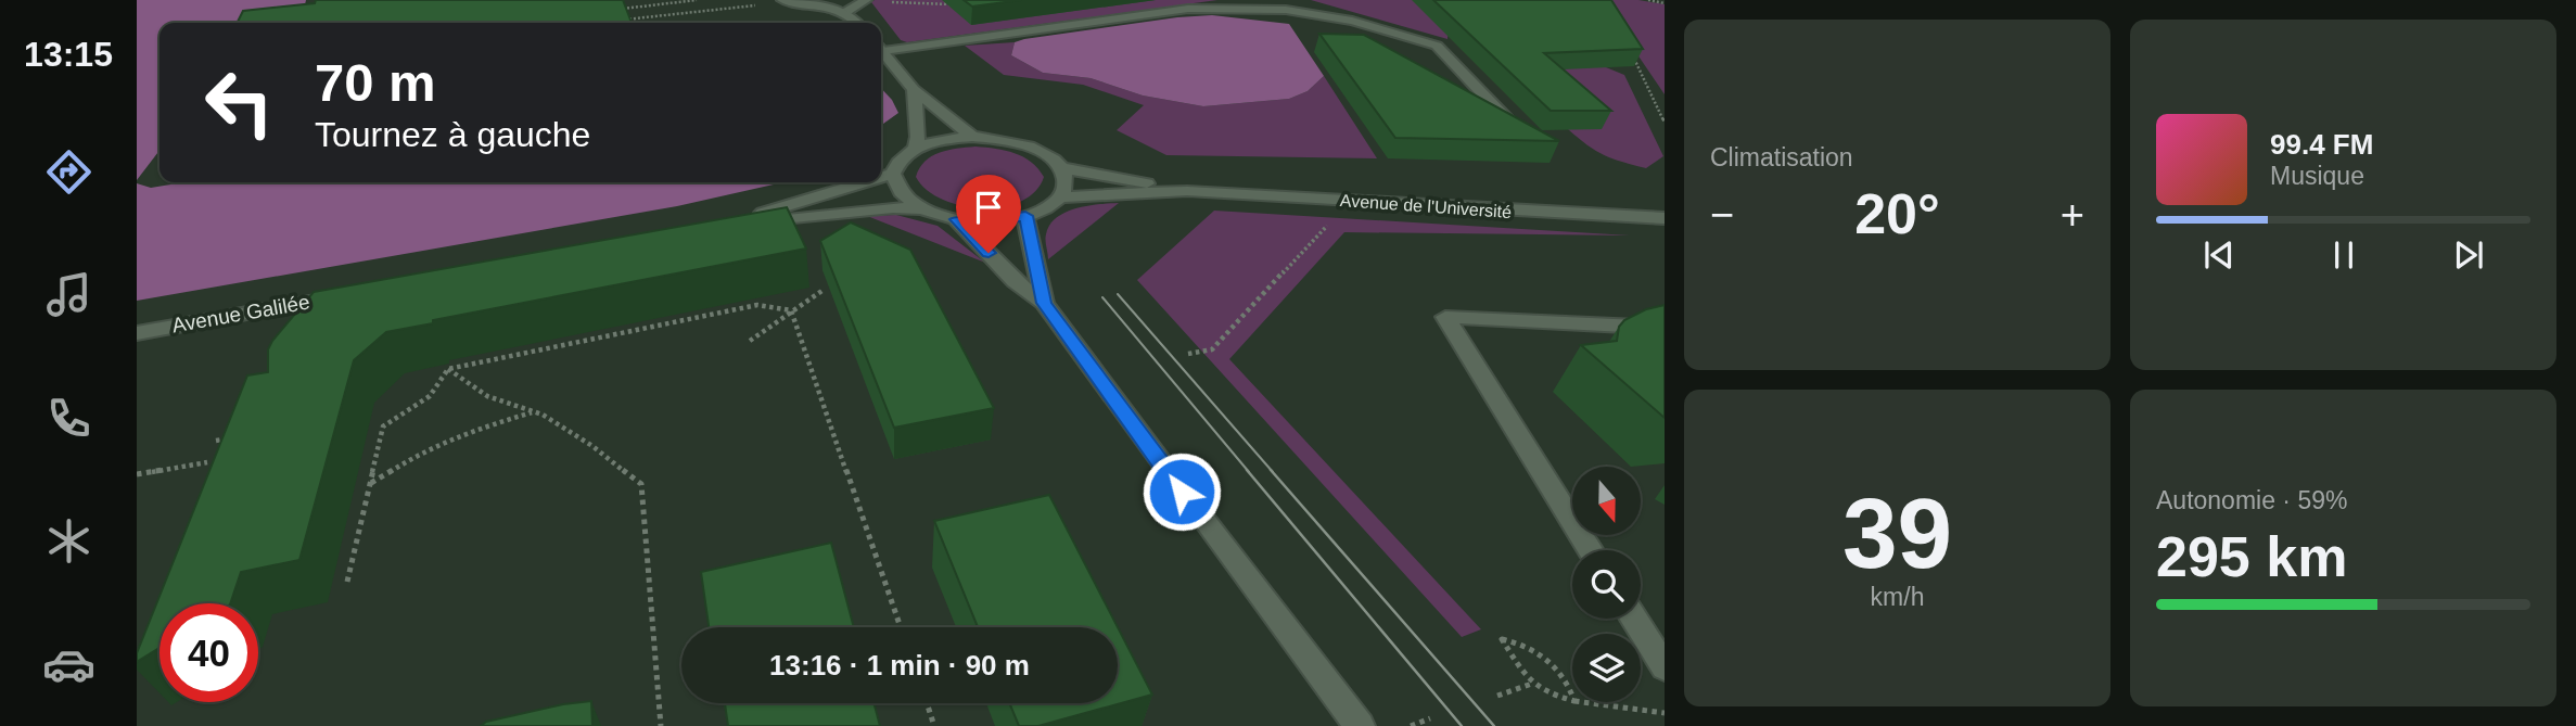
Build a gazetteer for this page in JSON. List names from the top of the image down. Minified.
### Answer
{"streets":{"street":["Avenue de l'Université","Avenue Galilée"]},"north":"bottom","page":{"tabs":"13:15","tile":["Climatisation",["39","km/h"],["Autonomie · 59%","295 km"]],"turn":["70 m","Tournez à gauche"],"song":["99.4 FM","Musique"],"heat":["−","20°","+"],"limit":"40","trip":"13:16 · 1 min · 90 m"}}
